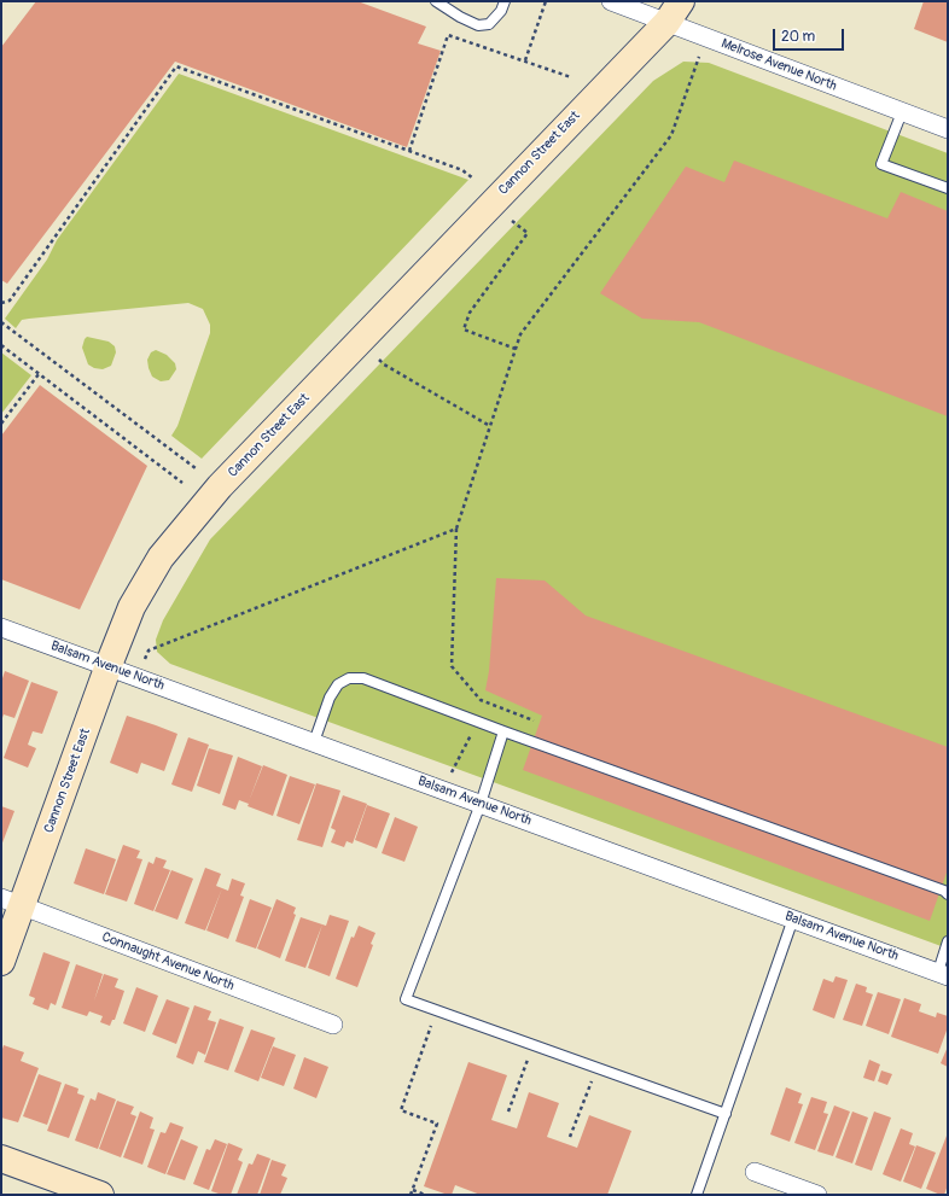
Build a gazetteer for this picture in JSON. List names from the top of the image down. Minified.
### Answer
{"streets":{"main road":["Cannon Street East"],"street":["Melrose Avenue North","Balsam Avenue North","Connaught Avenue North"]},"crossings":[["Melrose Avenue North","Cannon Street East"],["Cannon Street East","Balsam Avenue North"],["Cannon Street East","Connaught Avenue North"]],"scale_bar":"20 m"}
